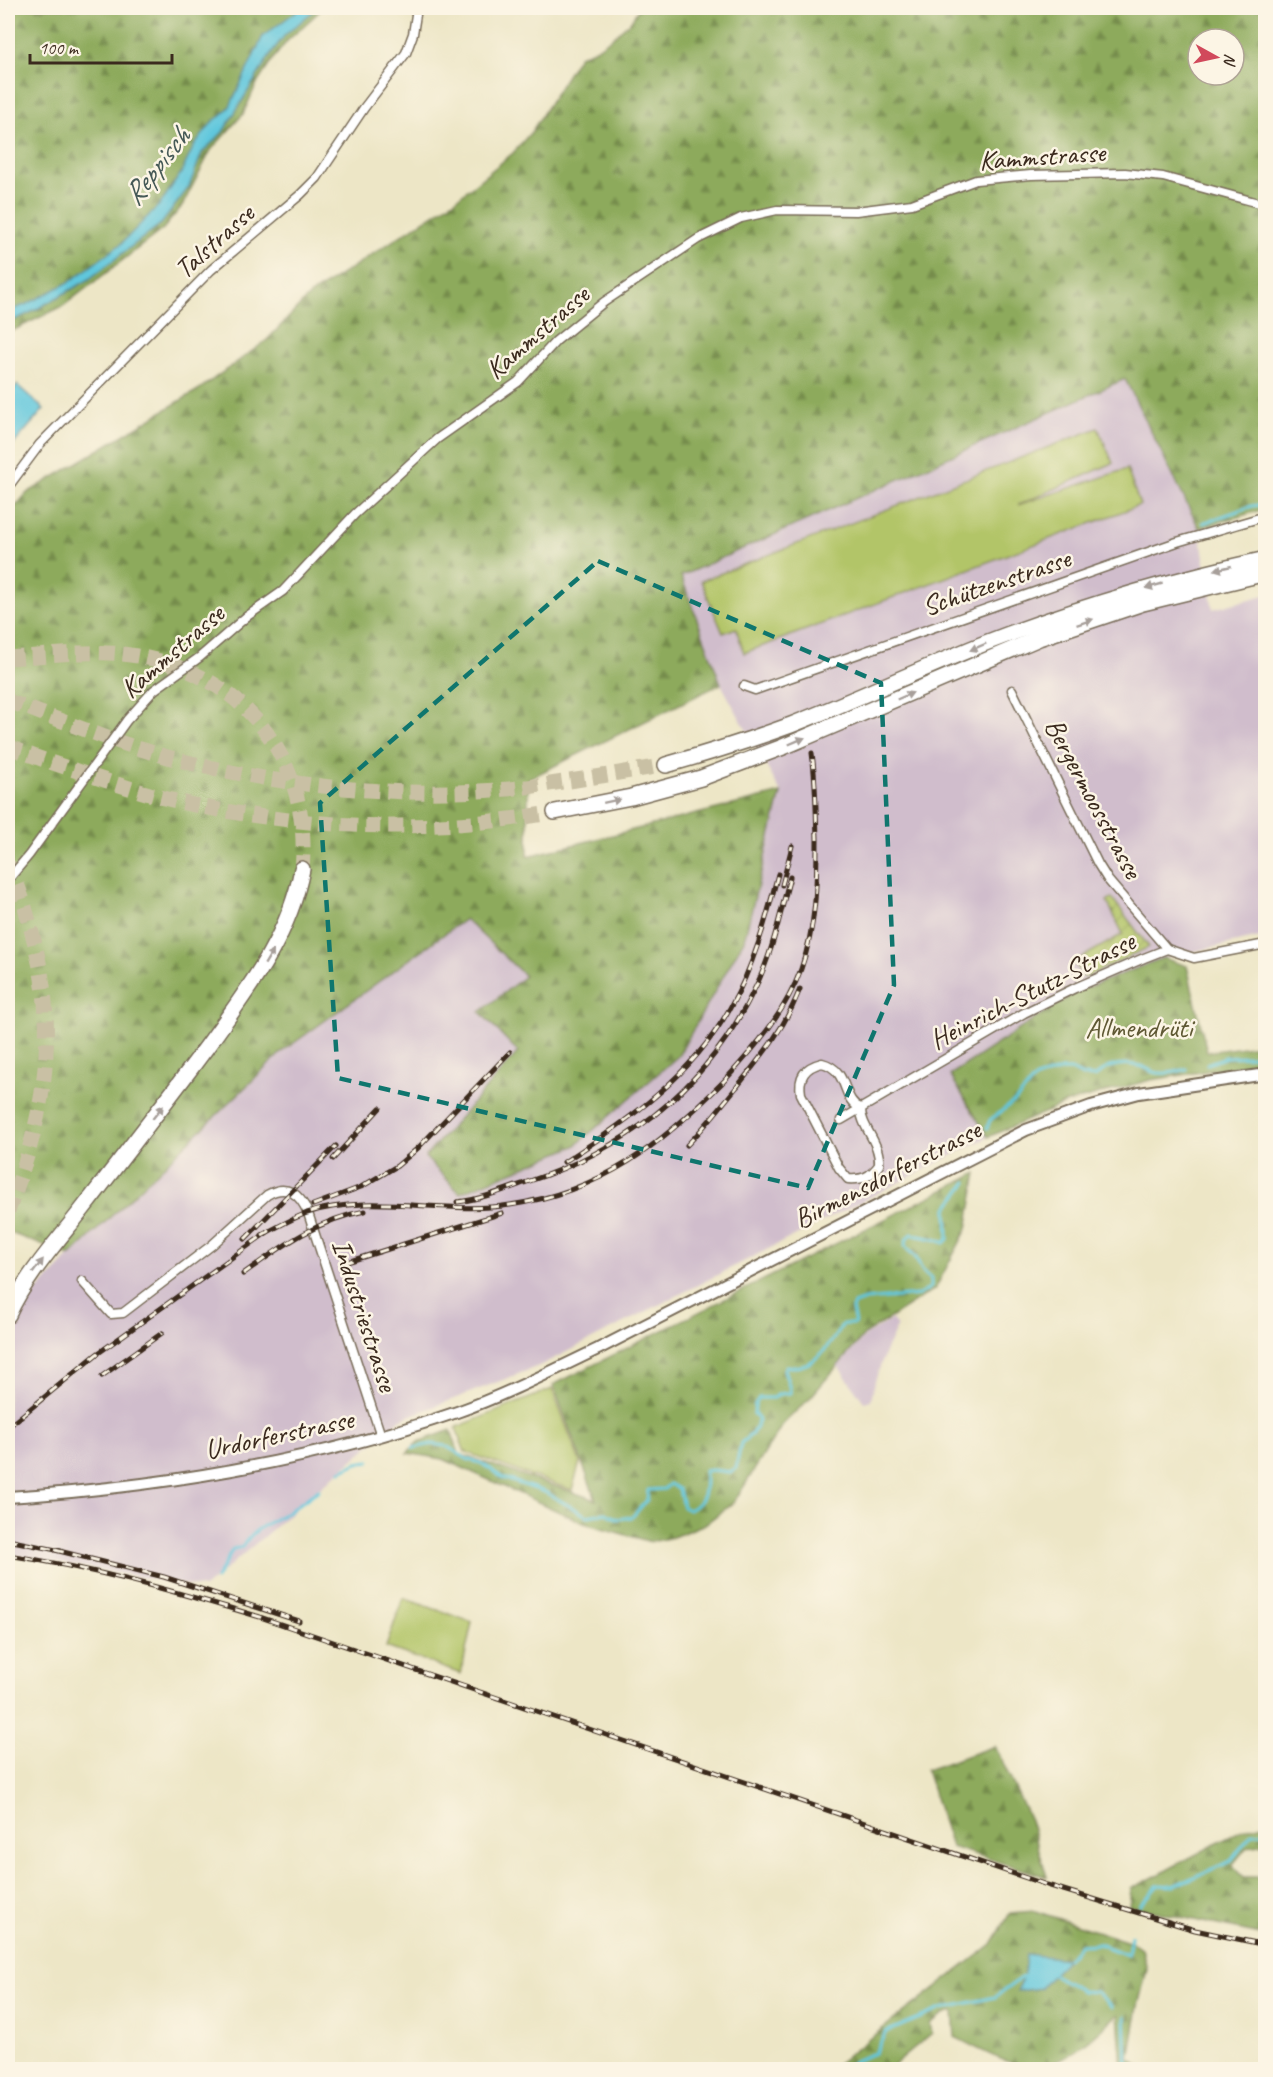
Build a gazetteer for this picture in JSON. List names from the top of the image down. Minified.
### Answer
{"streets":{"main road":["Birmensdorferstrasse","Urdorferstrasse"],"street":["Kammstrasse","Talstrasse","Schützenstrasse","Bergermoosstrasse","Heinrich-Stutz-Strasse","Industriestrasse"]},"crossings":[["Bergermoosstrasse","Heinrich-Stutz-Strasse"],["Birmensdorferstrasse","Urdorferstrasse"],["Industriestrasse","Urdorferstrasse"]],"water":["Reppisch"],"parks":["Allmendrüti"],"scale_bar":"100 m","north":"right"}
